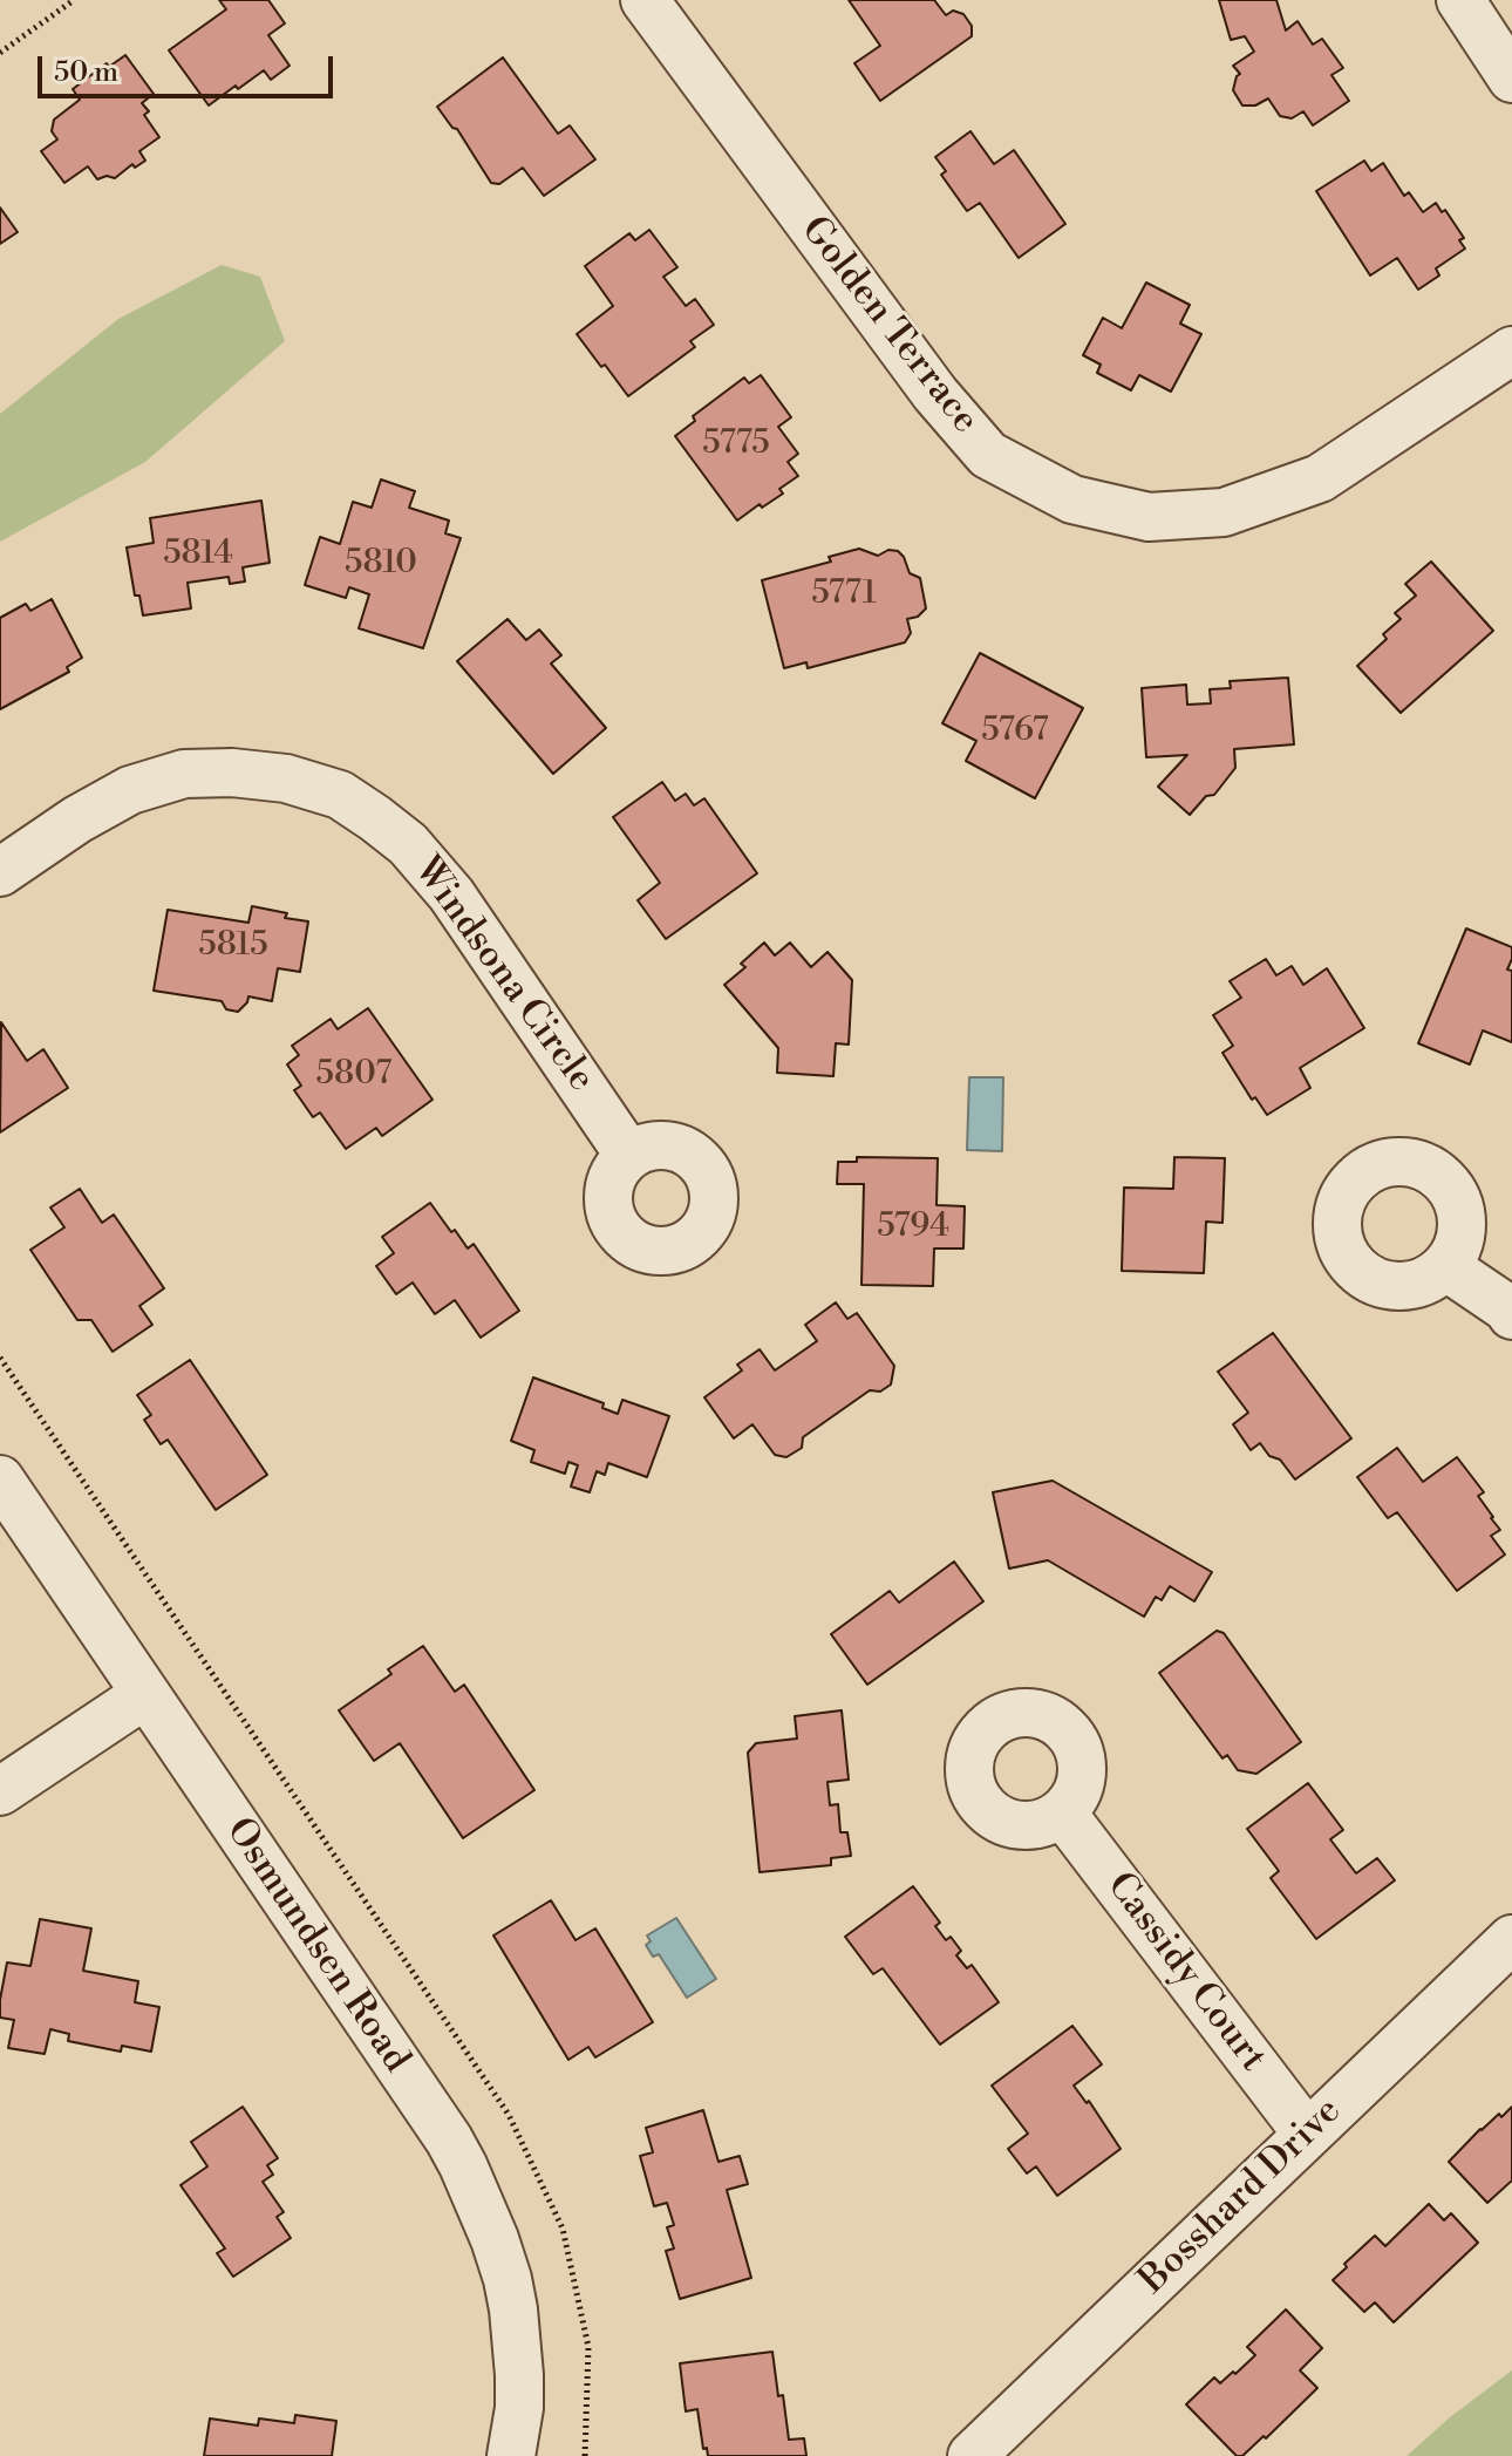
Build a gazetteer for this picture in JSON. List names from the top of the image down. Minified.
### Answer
{"streets":{"street":["Golden Terrace","Windsona Circle","Osmundsen Road","Cassidy Court","Bosshard Drive"]},"crossings":[["Cassidy Court","Bosshard Drive"]],"house_numbers":["5775","5814","5810","5771","5767","5815","5807","5794"],"scale_bar":"50 m"}
